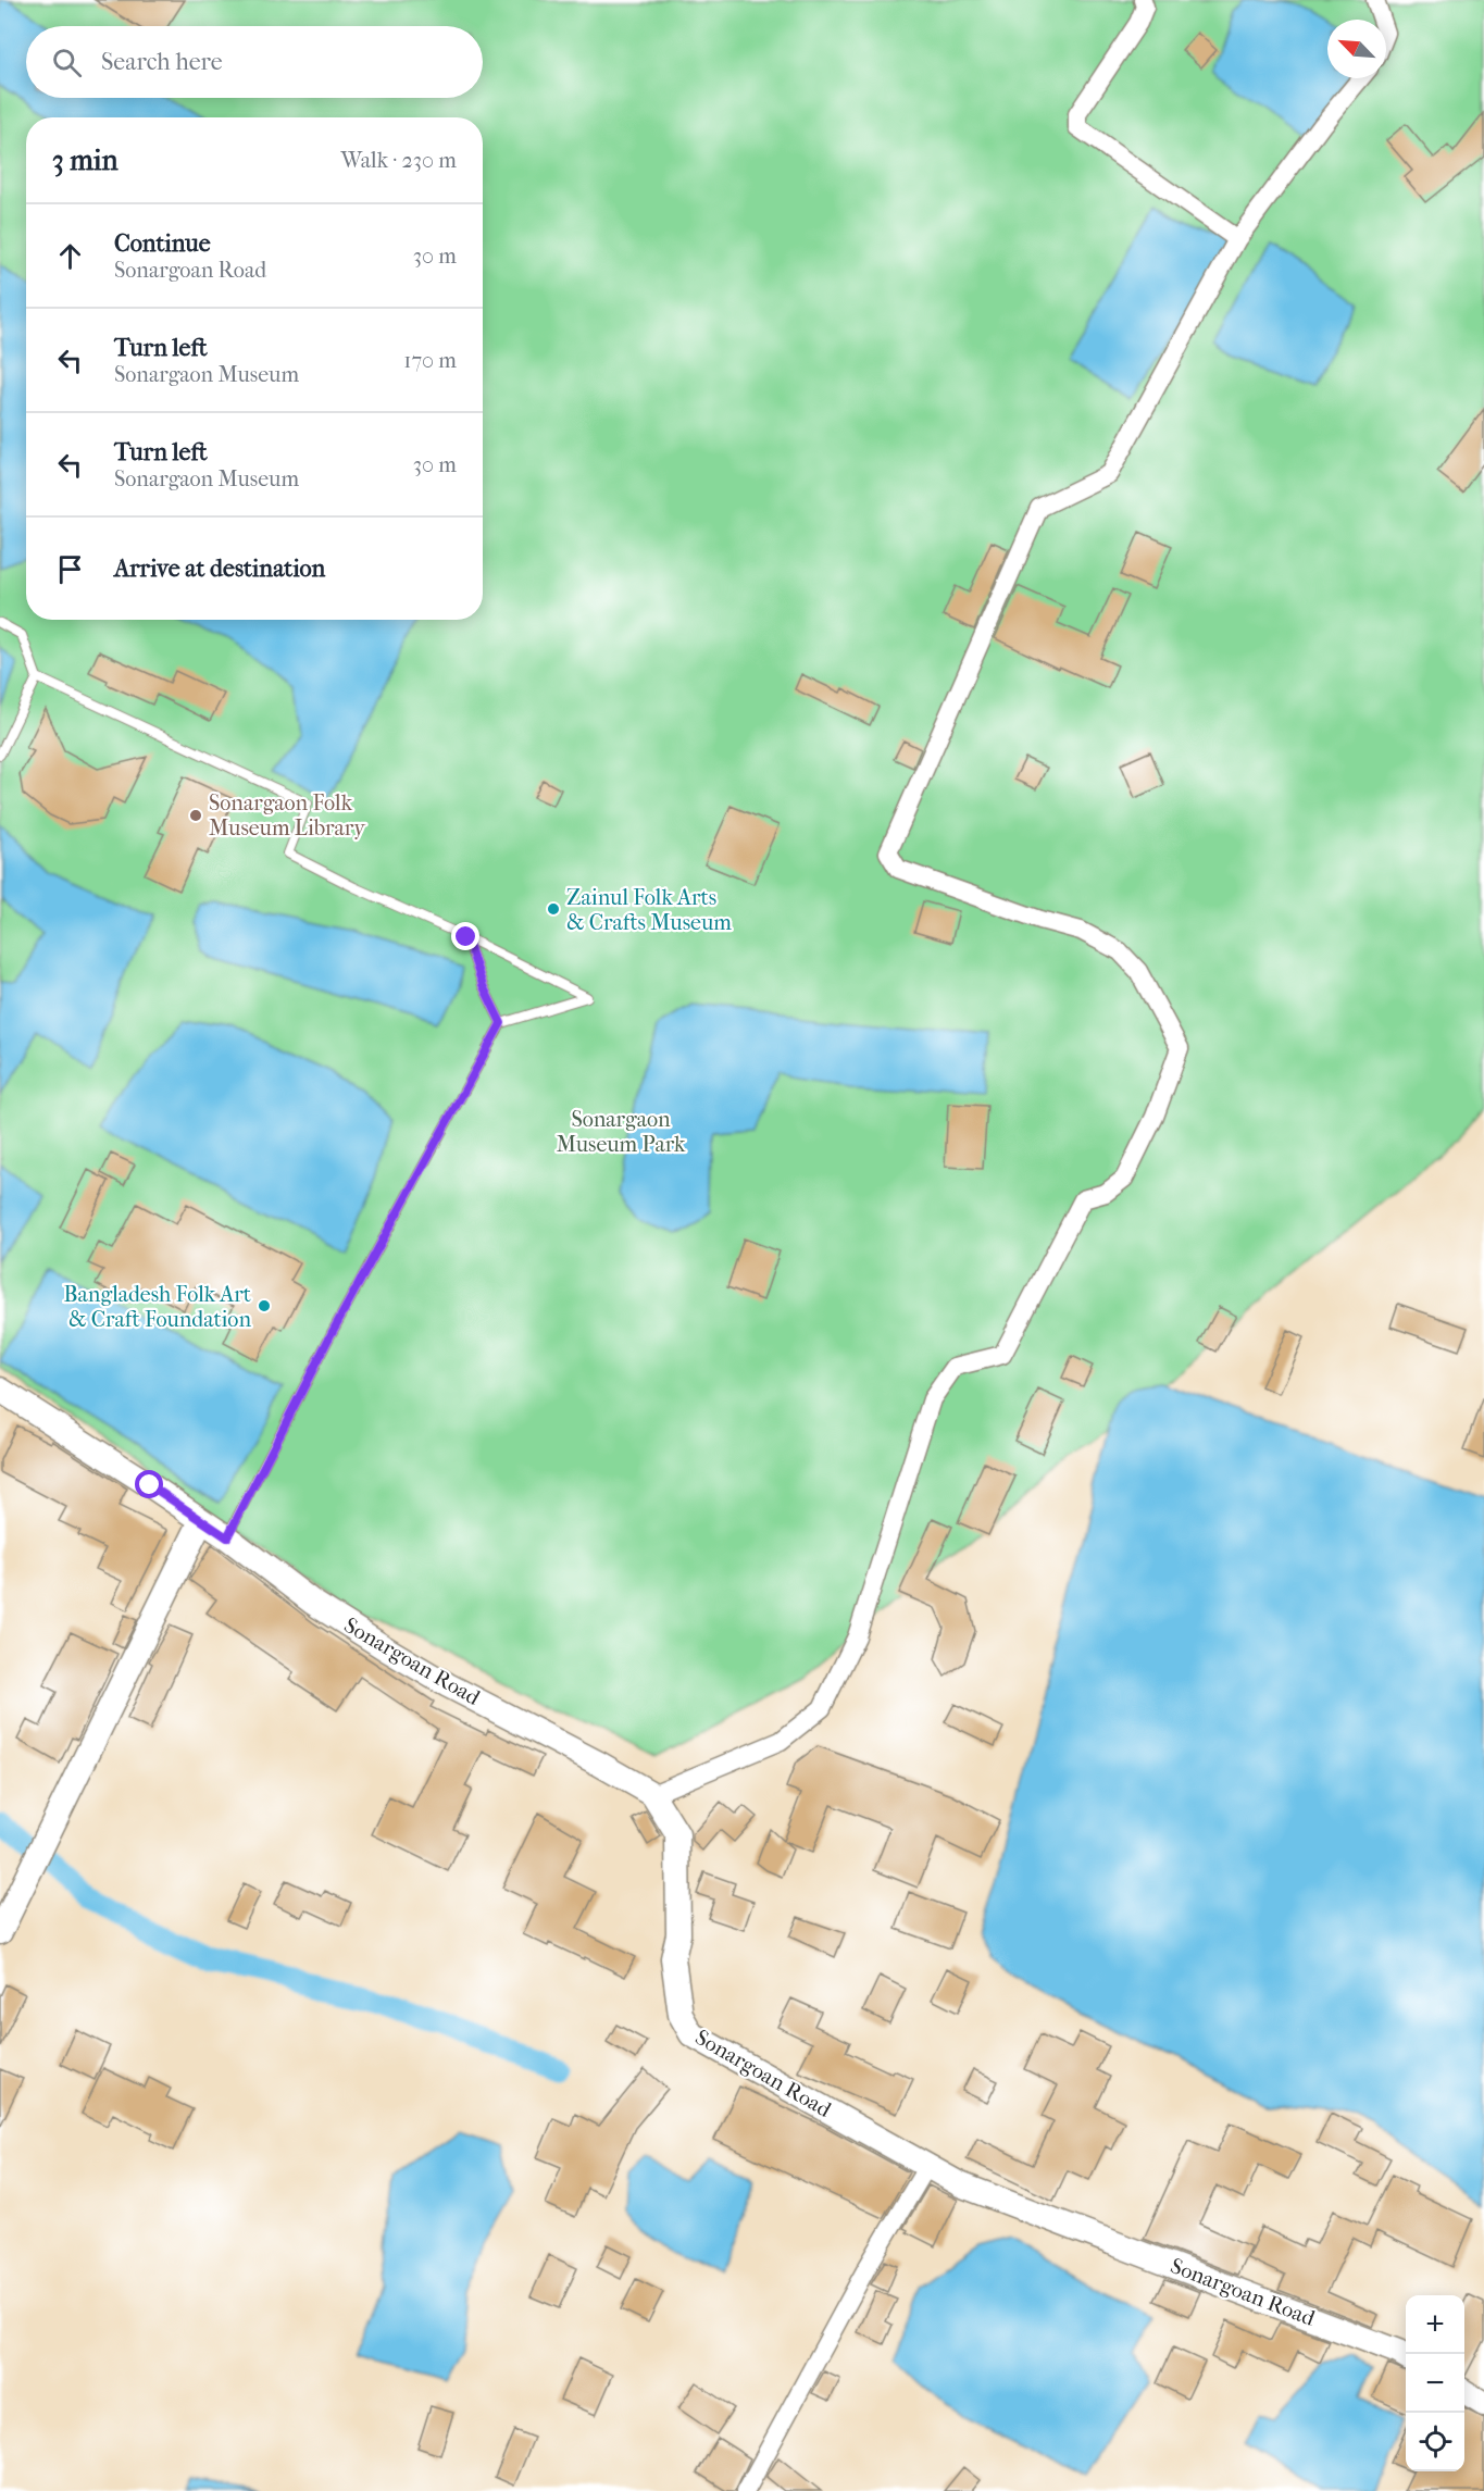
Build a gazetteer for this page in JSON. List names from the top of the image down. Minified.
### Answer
{"streets":{"main road":["Sonargoan Road"]},"parks":["Sonargaon Museum Park"],"places":["Sonargaon Folk Museum Library","Zainul Folk Arts & Crafts Museum","Bangladesh Folk Art & Craft Foundation"],"north":"top left","page":{"search":"Search here","heading":["3 min","Walk · 230 m"],"list":[["Continue","Sonargoan Road","30 m"],["Turn left","Sonargaon Museum","170 m"],["Turn left","Sonargaon Museum","30 m"],"Arrive at destination"],"map_buttons":["+","−"]}}
